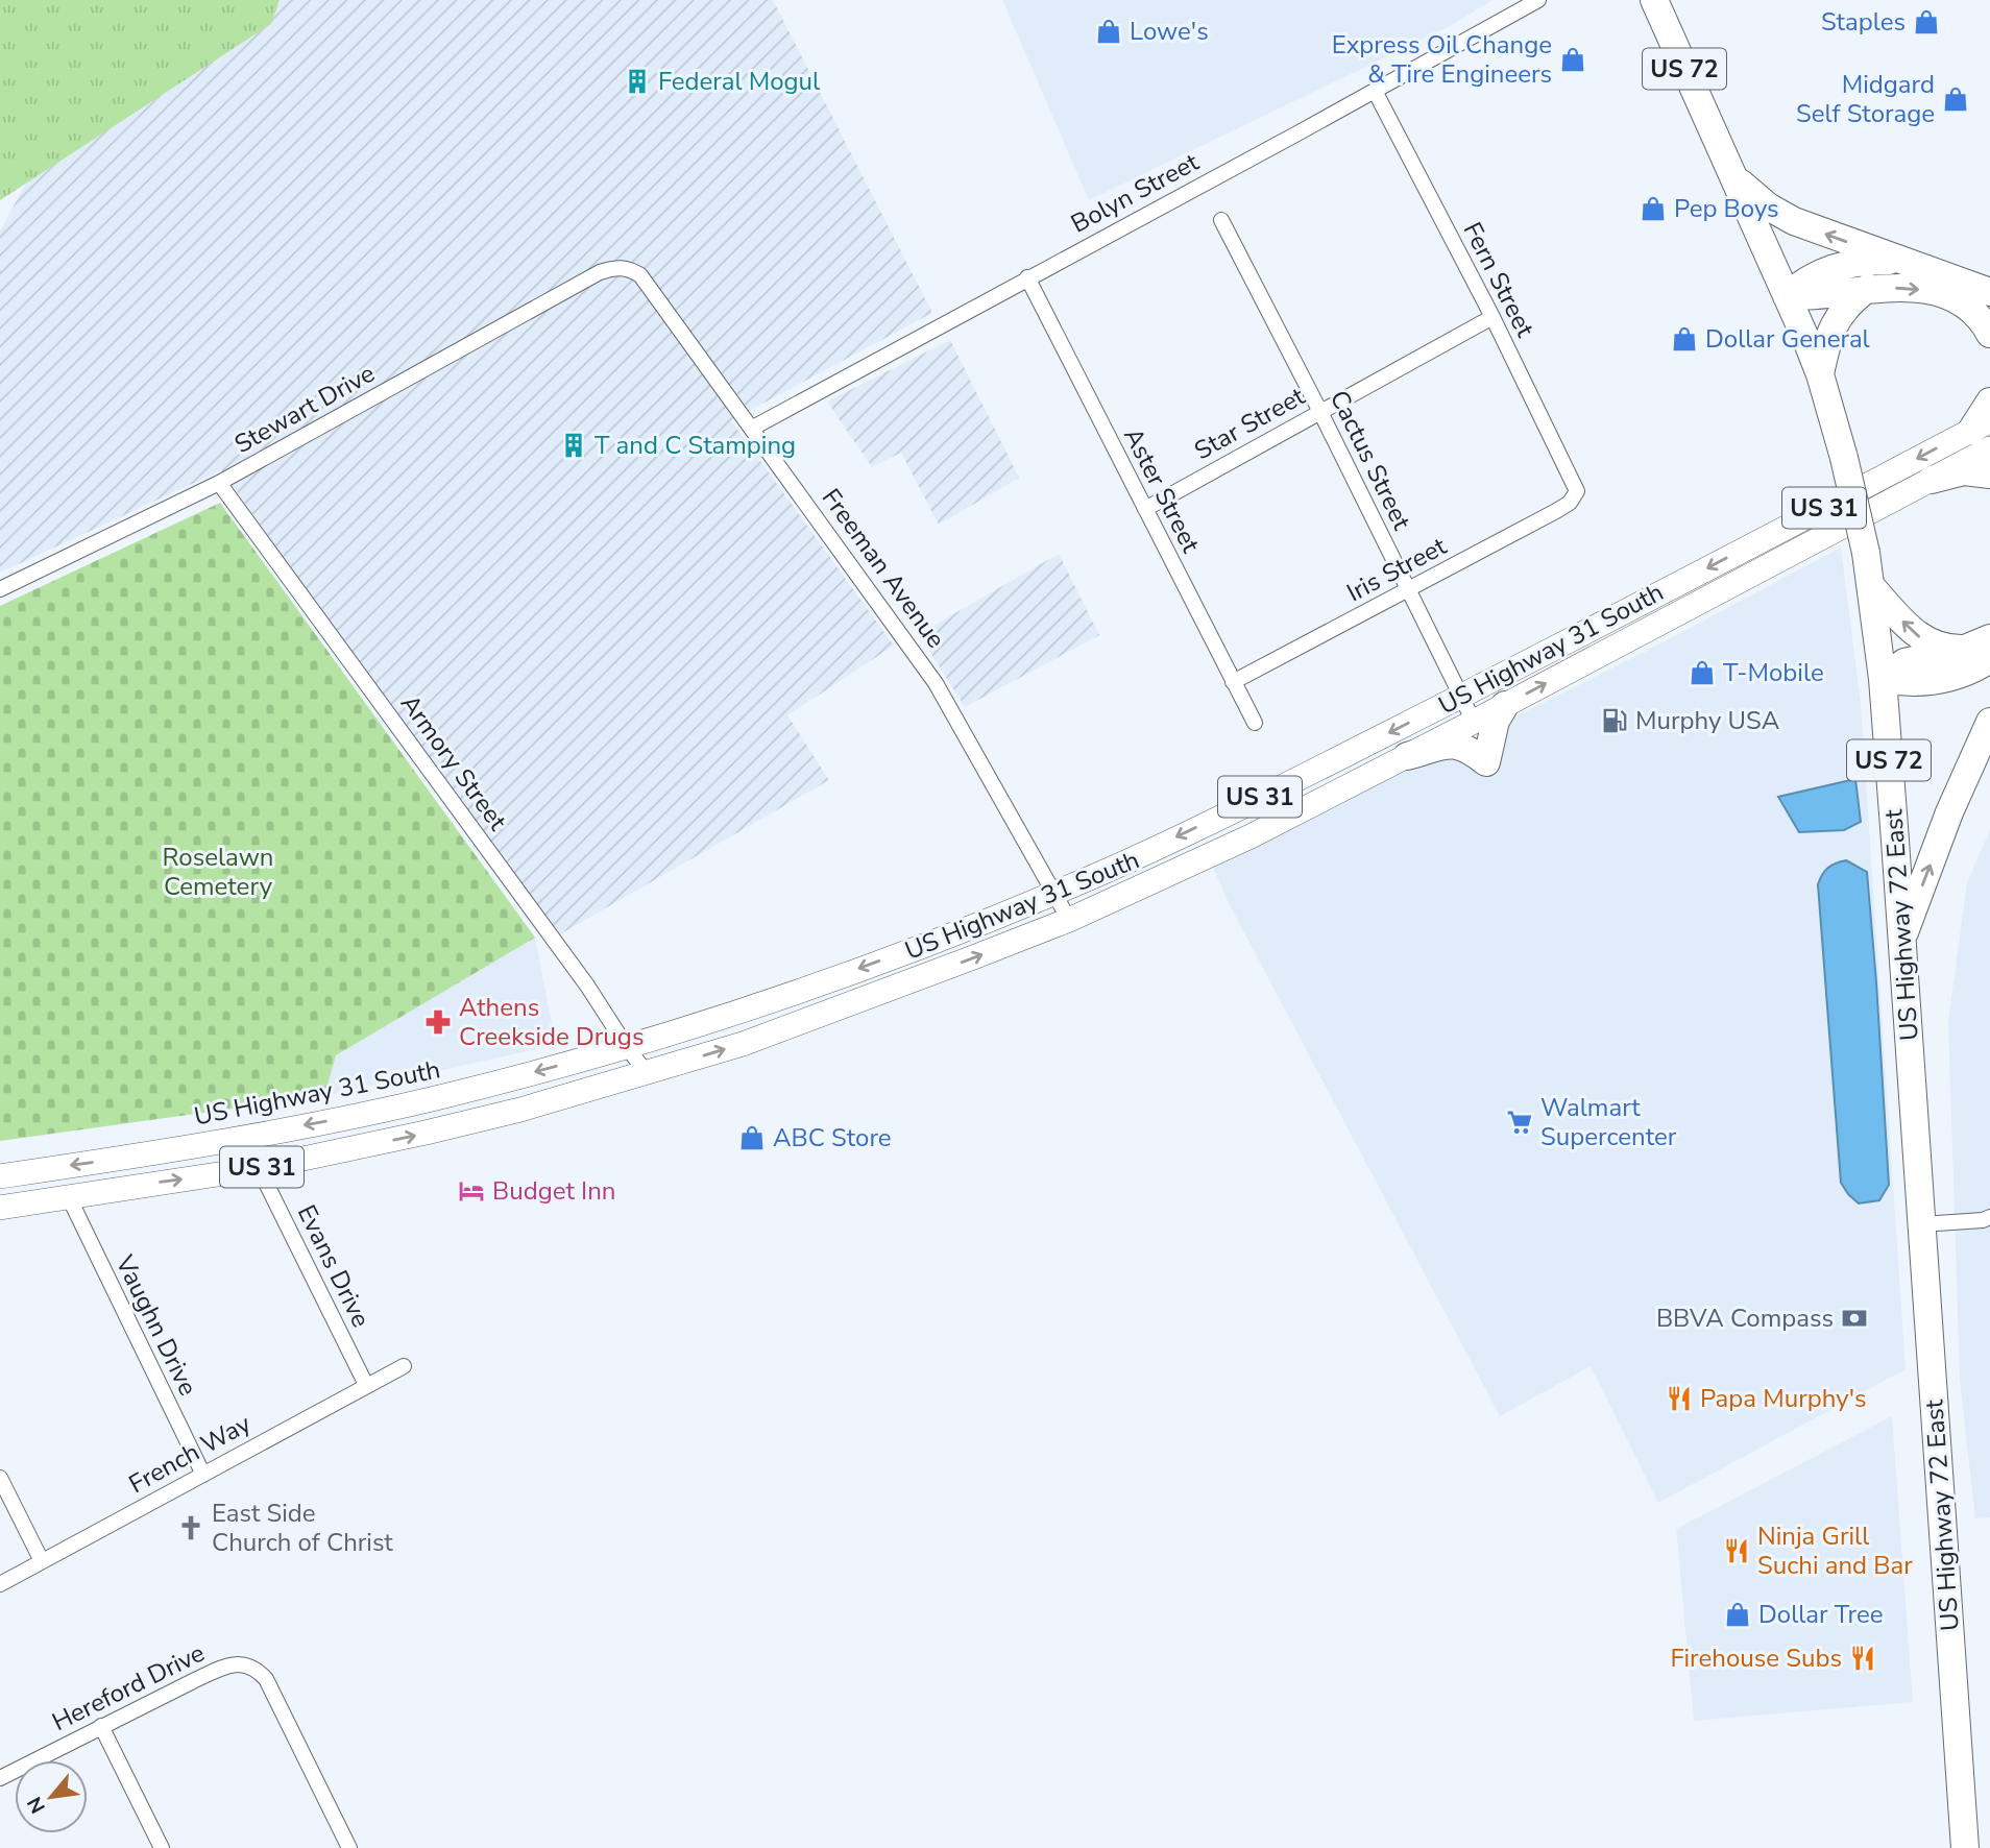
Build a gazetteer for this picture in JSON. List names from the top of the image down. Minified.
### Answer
{"streets":{"highway":["US 72","US Highway 72 East"],"main road":["US 31","US Highway 31 South"],"street":["Bolyn Street","Fern Street","Stewart Drive","Star Street","Cactus Street","Aster Street","Freeman Avenue","Iris Street","Armory Street","Evans Drive","Vaughn Drive","French Way","Hereford Drive"]},"crossings":[["Bolyn Street","Fern Street"],["Bolyn Street","Aster Street"],["Bolyn Street","Freeman Avenue"],["Fern Street","Star Street"],["Fern Street","Iris Street"],["Stewart Drive","Freeman Avenue"],["Stewart Drive","Armory Street"],["Star Street","Cactus Street"],["Star Street","Aster Street"],["Cactus Street","Iris Street"],["Cactus Street","US Highway 31 South"],["Aster Street","Iris Street"],["Freeman Avenue","US Highway 31 South"],["US Highway 31 South","Armory Street"],["US Highway 31 South","Evans Drive"],["US Highway 31 South","Vaughn Drive"],["Evans Drive","French Way"],["Vaughn Drive","French Way"]],"parks":["Roselawn Cemetery"],"places":{"shop":["Staples","Lowe's","Express Oil Change & Tire Engineers","Midgard Self Storage","Pep Boys","Dollar General","T-Mobile","ABC Store","Dollar Tree"],"building":["Federal Mogul","T and C Stamping"],"fuel station":["Murphy USA"],"pharmacy":["Athens Creekside Drugs"],"supermarket":["Walmart Supercenter"],"hotel":["Budget Inn"],"bank":["BBVA Compass"],"restaurant":["Papa Murphy's","Ninja Grill Suchi and Bar","Firehouse Subs"],"church":["East Side Church of Christ"]},"north":"bottom left"}
